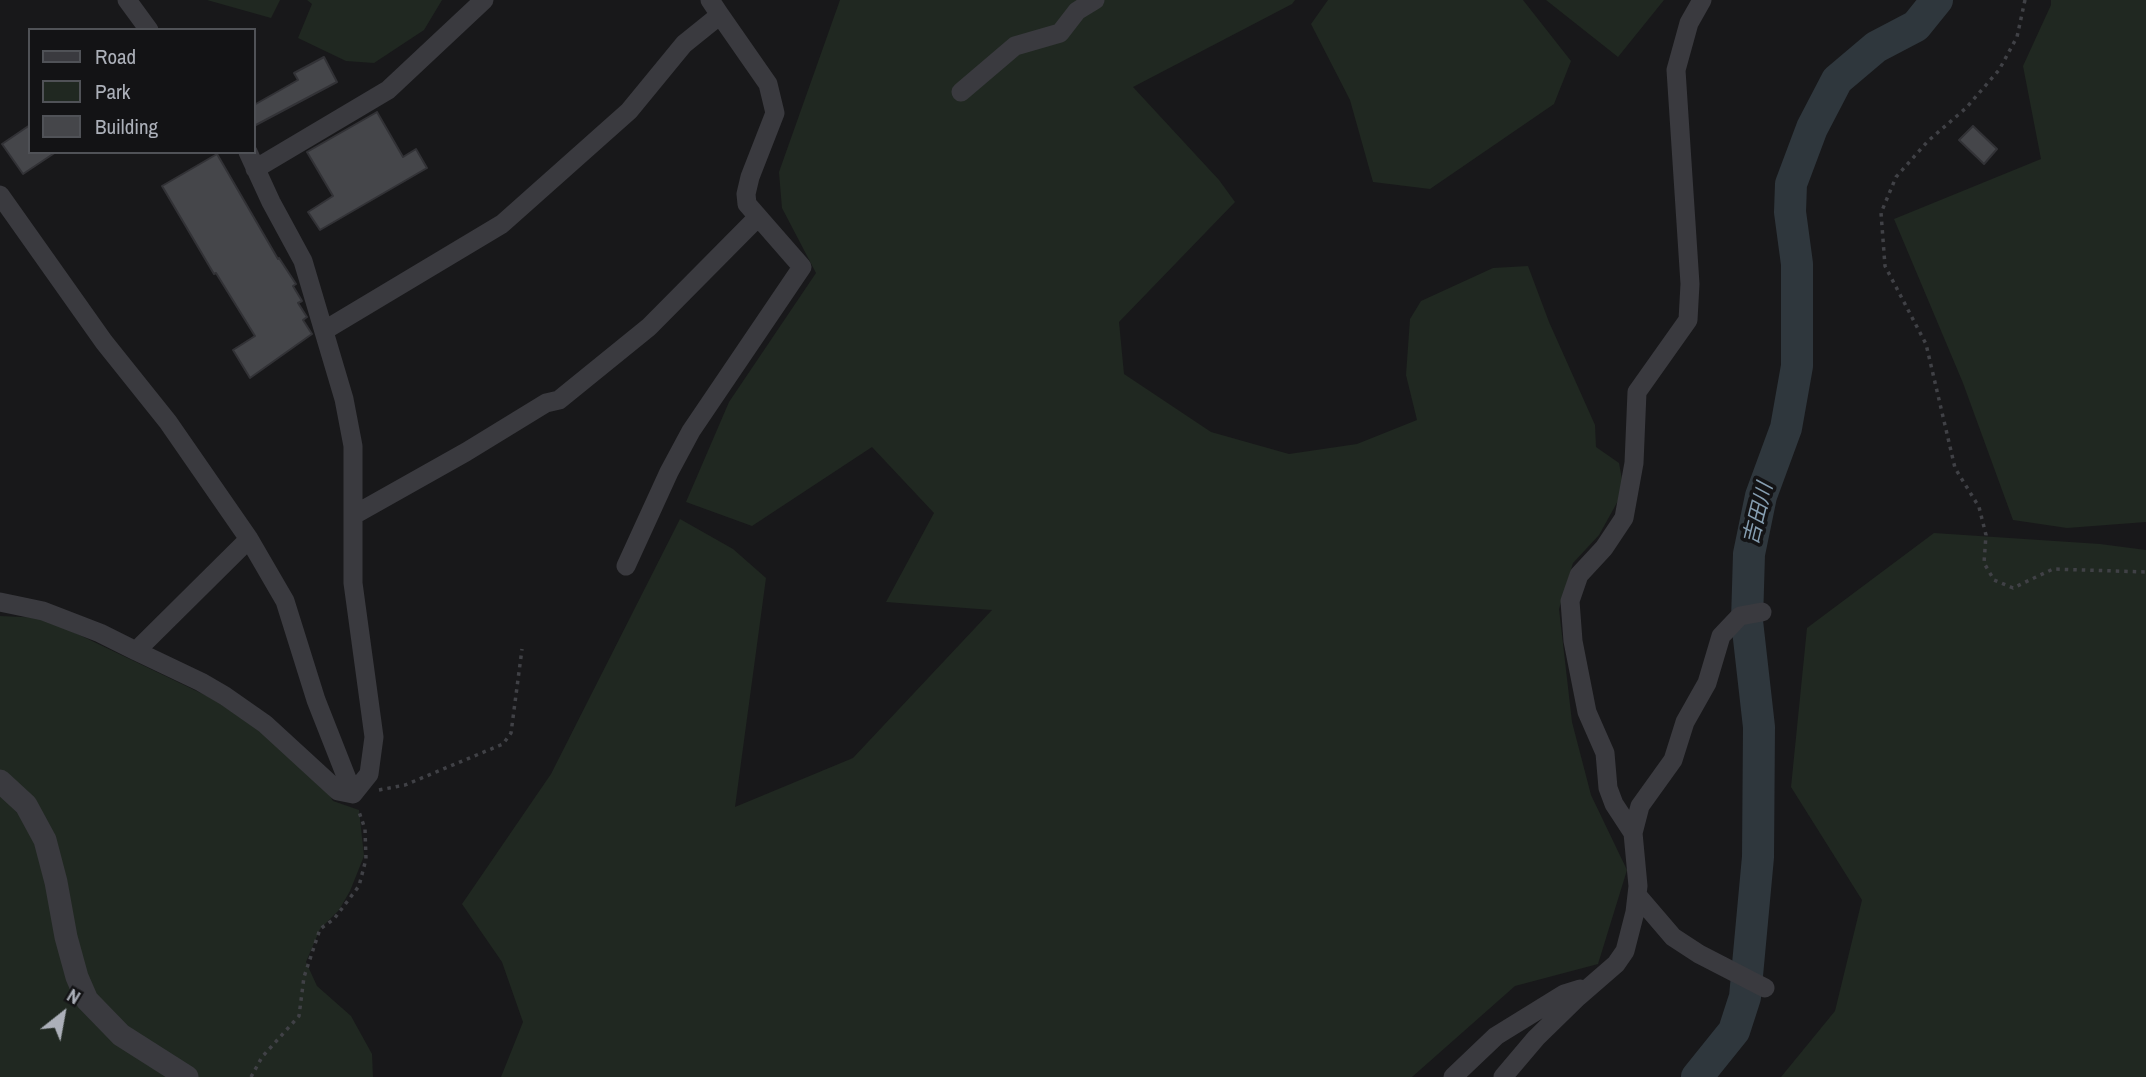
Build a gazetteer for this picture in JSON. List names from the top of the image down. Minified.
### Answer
{"water":["吉田川"],"legend":["Road","Park","Building"],"north":"top right"}
